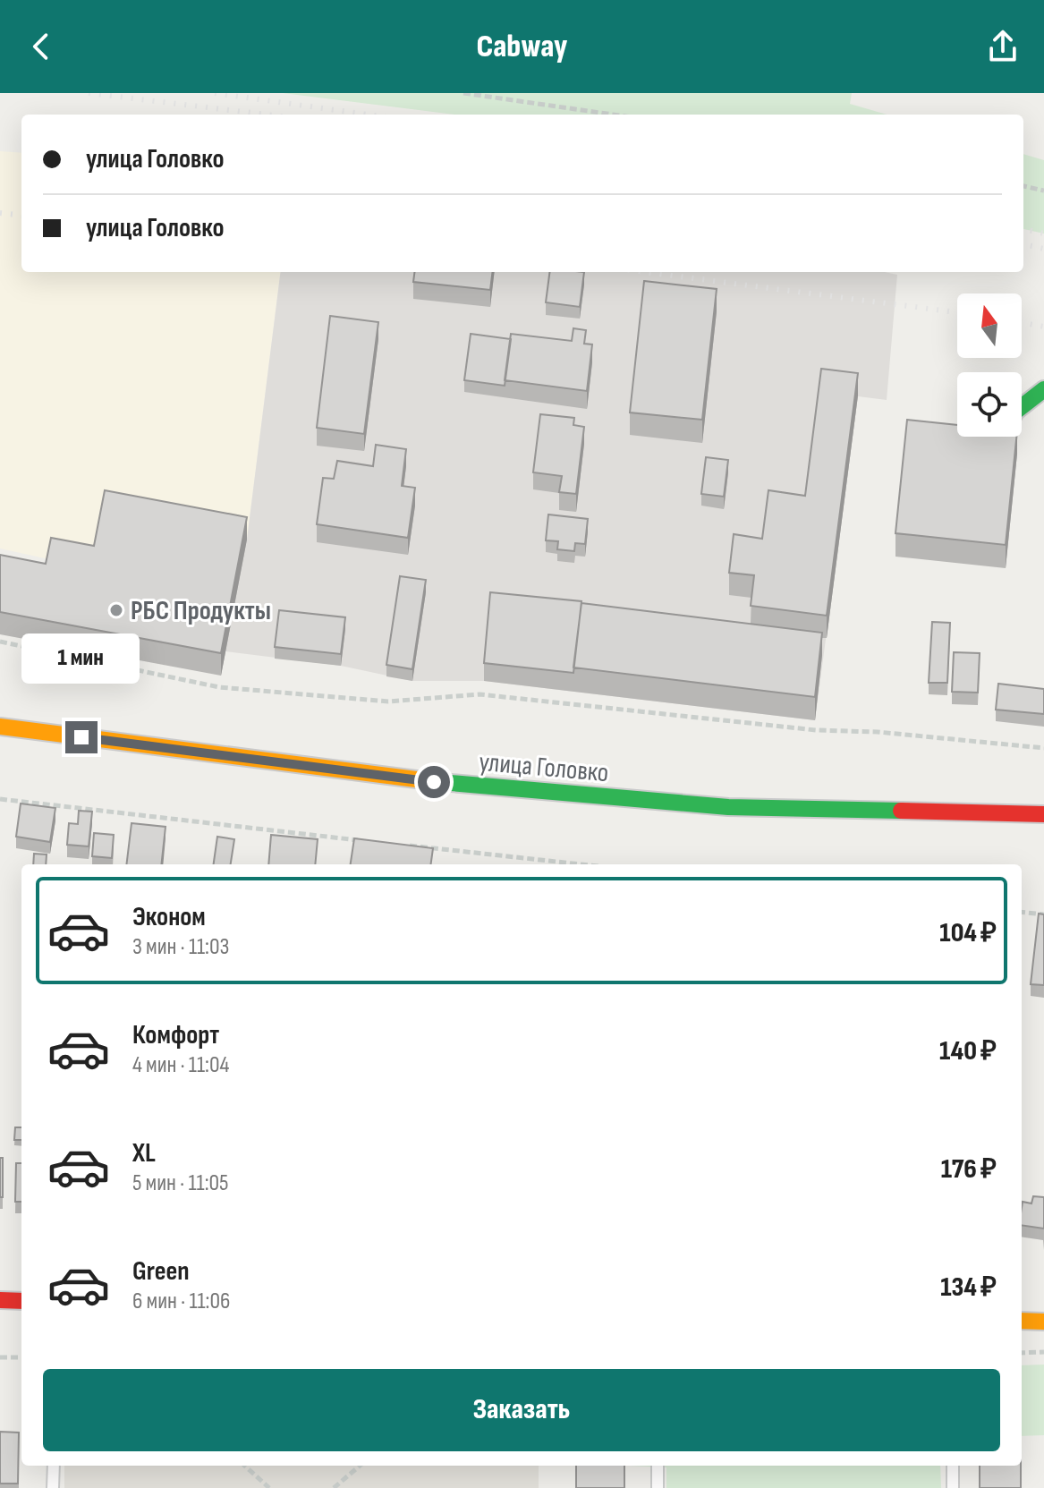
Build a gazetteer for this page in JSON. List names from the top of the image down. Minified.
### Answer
{"streets":{"main road":["улица Головко"]},"places":["РБС Продукты"],"north":"top","page":{"header":"Cabway","banner":["улица Головко","улица Головко"],"bubble":"1 мин","list":[{"name":"Эконом","note":"3 мин · 11:03","value":"104 ₽"},{"name":"Комфорт","note":"4 мин · 11:04","value":"140 ₽"},{"name":"XL","note":"5 мин · 11:05","value":"176 ₽"},{"name":"Green","note":"6 мин · 11:06","value":"134 ₽"}],"buttons":"Заказать"}}
